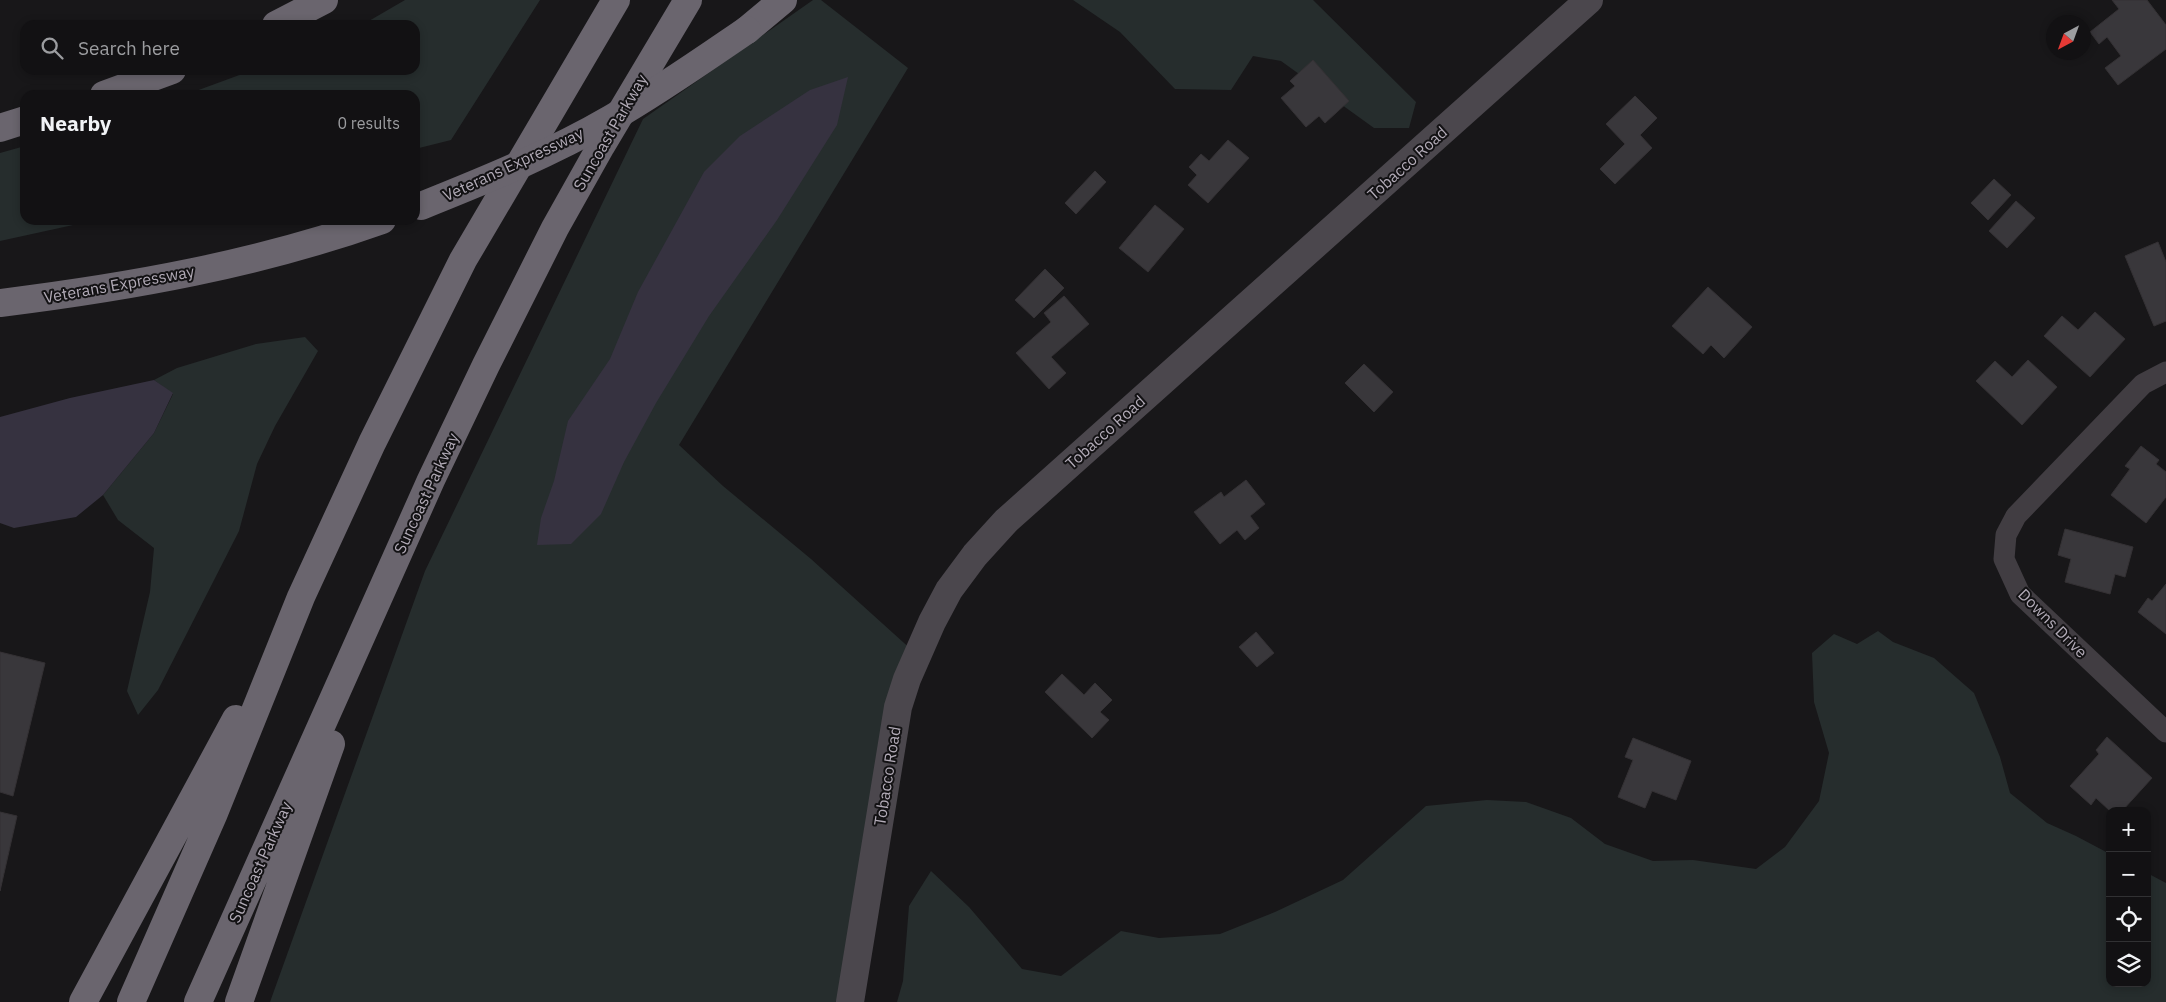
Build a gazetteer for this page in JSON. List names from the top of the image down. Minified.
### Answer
{"streets":{"highway":["Suncoast Parkway","Veterans Expressway"],"street":["Tobacco Road","Downs Drive"]},"north":"bottom left","page":{"search":"Search here","heading":["Nearby","0 results"],"map_buttons":["+","−"]}}
